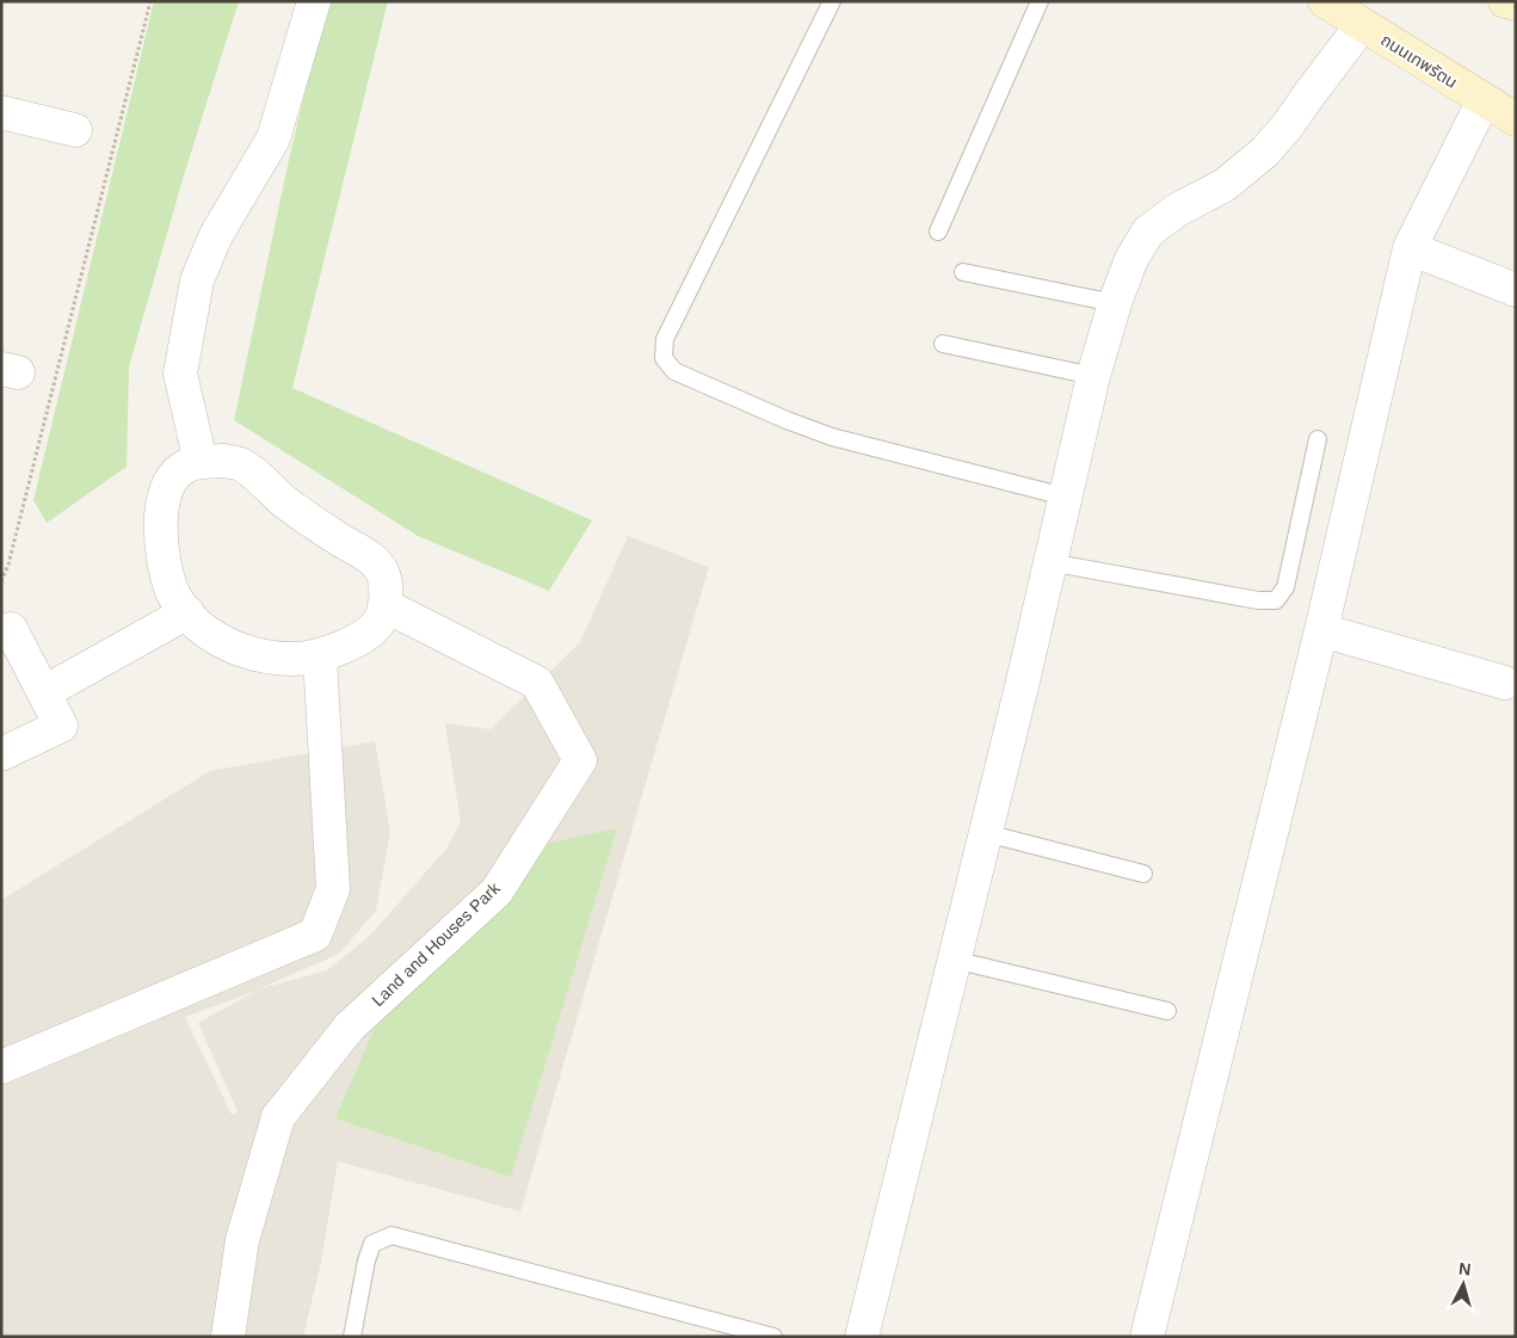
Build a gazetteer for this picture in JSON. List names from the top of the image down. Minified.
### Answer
{"streets":{"main road":["ถนนเทพรัตน"],"street":["Land and Houses Park"]},"north":"top"}
